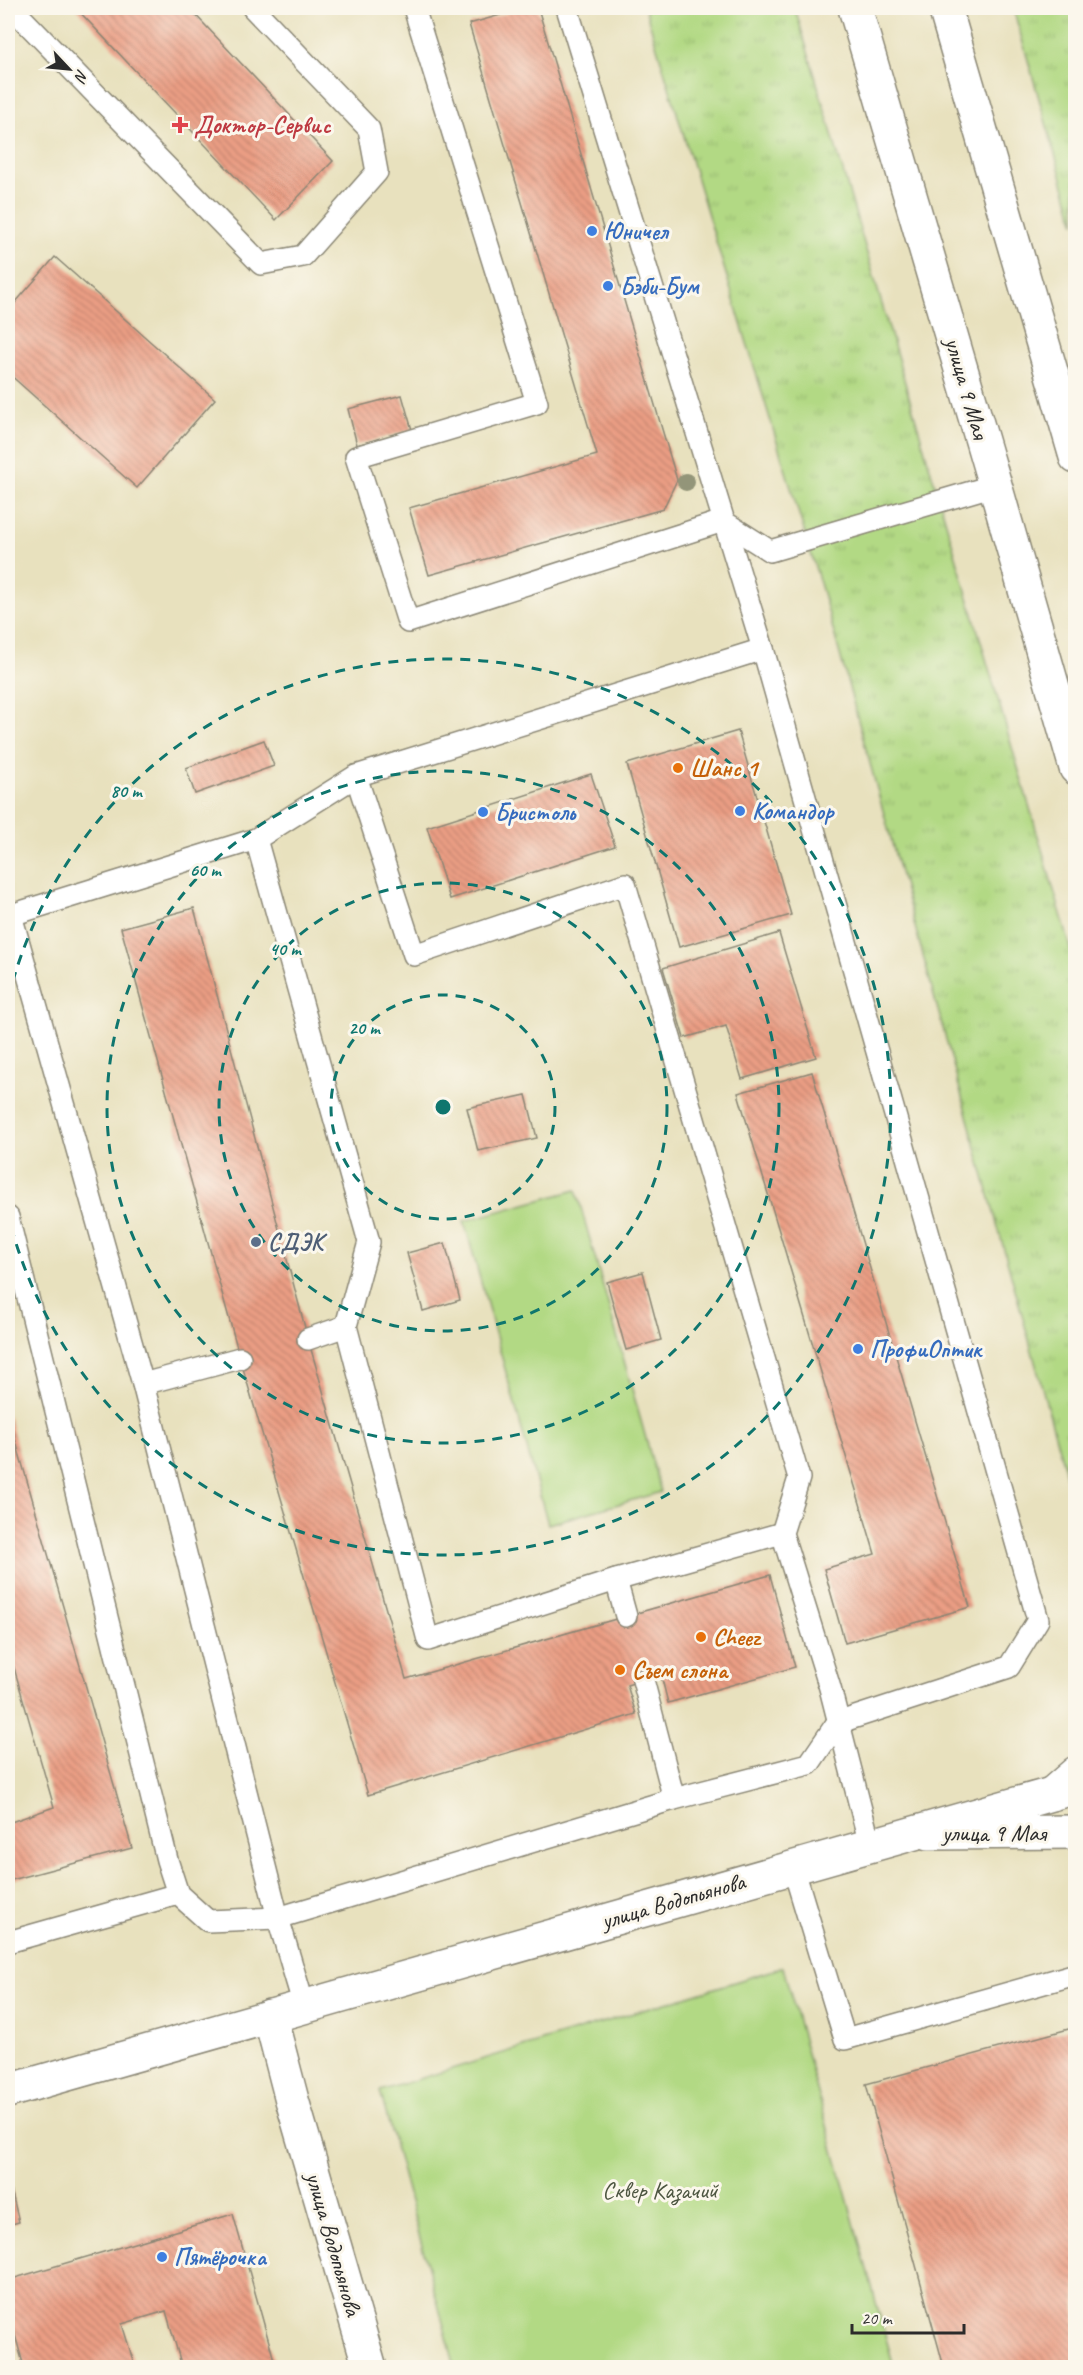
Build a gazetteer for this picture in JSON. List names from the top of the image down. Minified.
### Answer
{"streets":{"street":["улица 9 Мая","улица Водопьянова"]},"crossings":[["улица 9 Мая","улица Водопьянова"]],"parks":["Сквер Казачий"],"places":{"health":["Доктор-Сервис"],"other":["Юничел","Бэби-Бум","Шанс 1","Командор","Бристоль","СДЭК","ПрофиОптик","Cheez","Съем слона","Пятёрочка"]},"scale_bar":"20 m","north":"bottom right","rings":["80 m","60 m","40 m","20 m"]}
